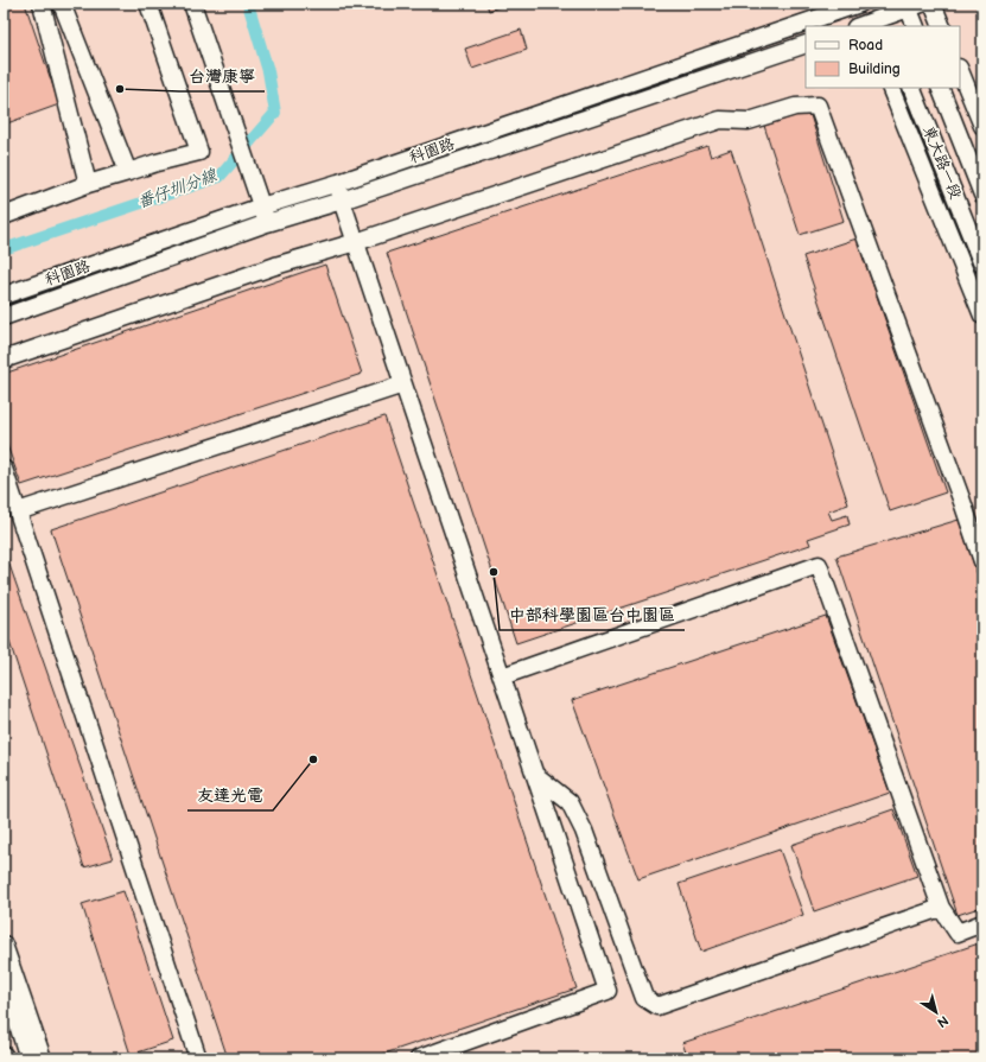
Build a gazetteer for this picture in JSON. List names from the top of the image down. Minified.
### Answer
{"streets":{"street":["科園路","東大路一段"]},"water":["番仔圳分線"],"places":["台灣康寧","中部科學園區台中園區","友達光電"],"legend":["Road","Building"],"north":"bottom right"}
